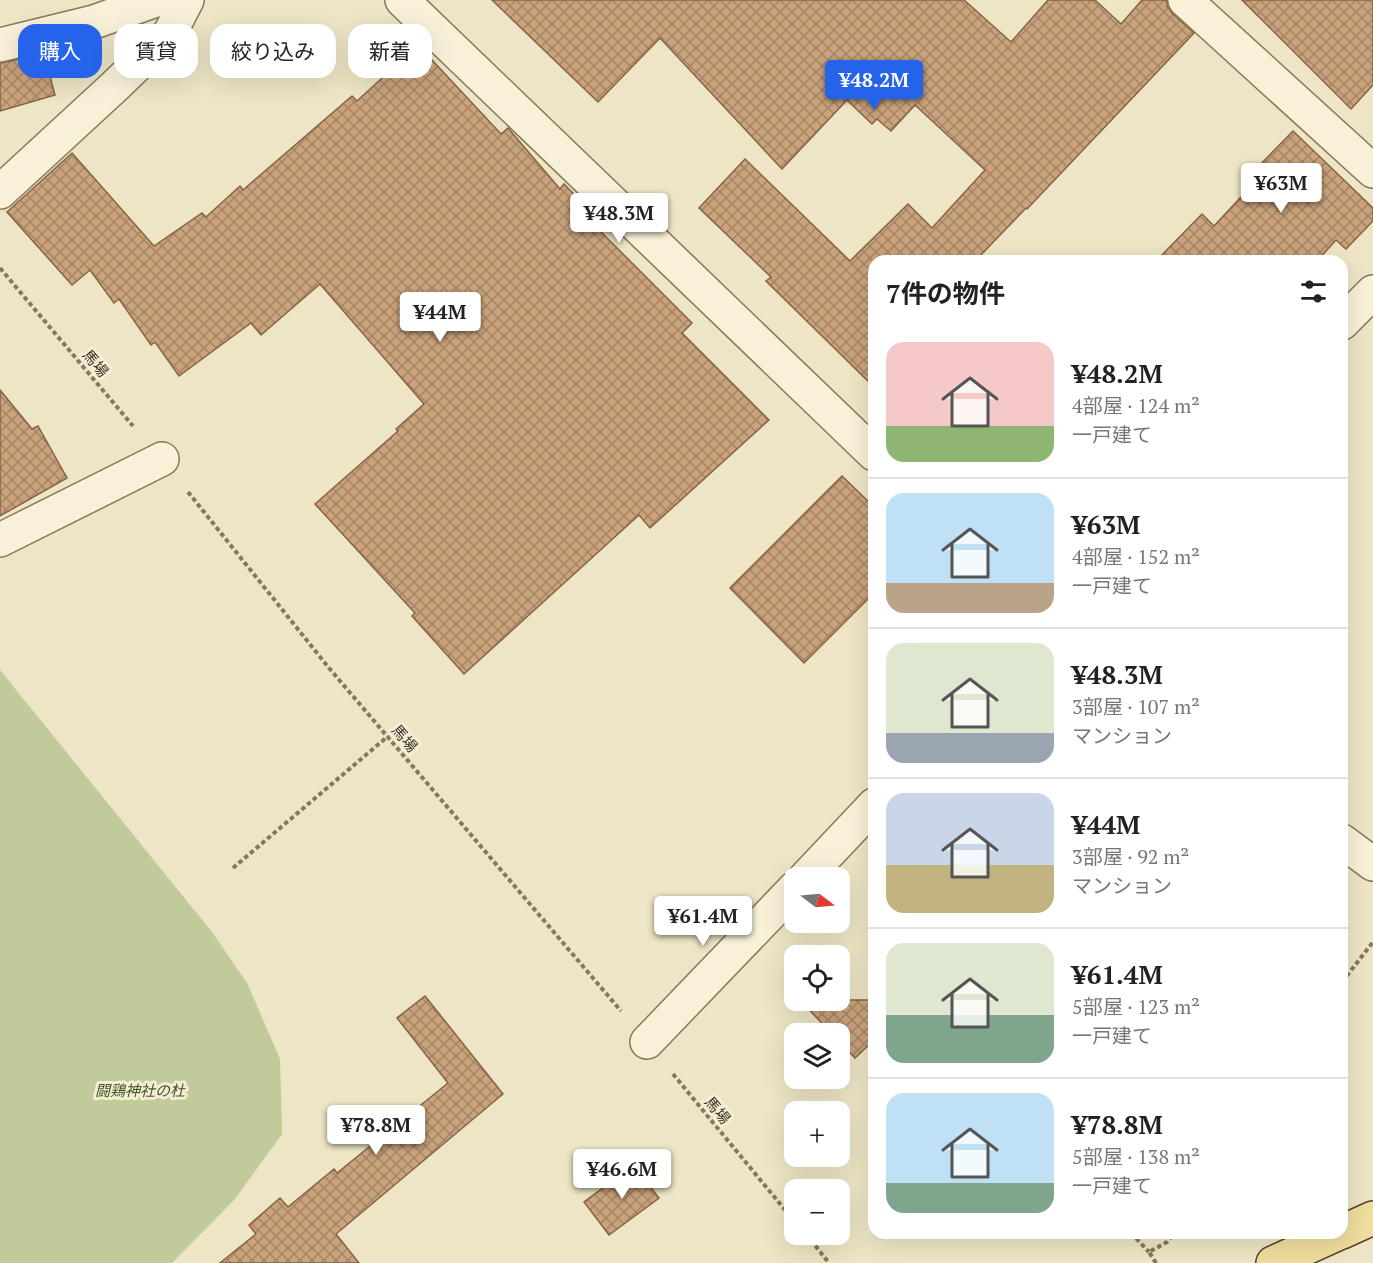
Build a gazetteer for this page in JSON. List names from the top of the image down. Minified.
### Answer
{"streets":{"path":["馬場"]},"parks":["闘鶏神社の杜"],"north":"right","page":{"chip":["購入","賃貸","絞り込み","新着"],"price":["¥48.2M","¥63M","¥48.3M","¥44M","¥61.4M","¥78.8M","¥46.6M"],"heading":"7件の物件","list":[{"name":"¥48.2M","note":"4部屋 · 124 m² · 一戸建て"},{"name":"¥63M","note":"4部屋 · 152 m² · 一戸建て"},{"name":"¥48.3M","note":"3部屋 · 107 m² · マンション"},{"name":"¥44M","note":"3部屋 · 92 m² · マンション"},{"name":"¥61.4M","note":"5部屋 · 123 m² · 一戸建て"},{"name":"¥78.8M","note":"5部屋 · 138 m² · 一戸建て"}],"map_buttons":["+","−"]}}
